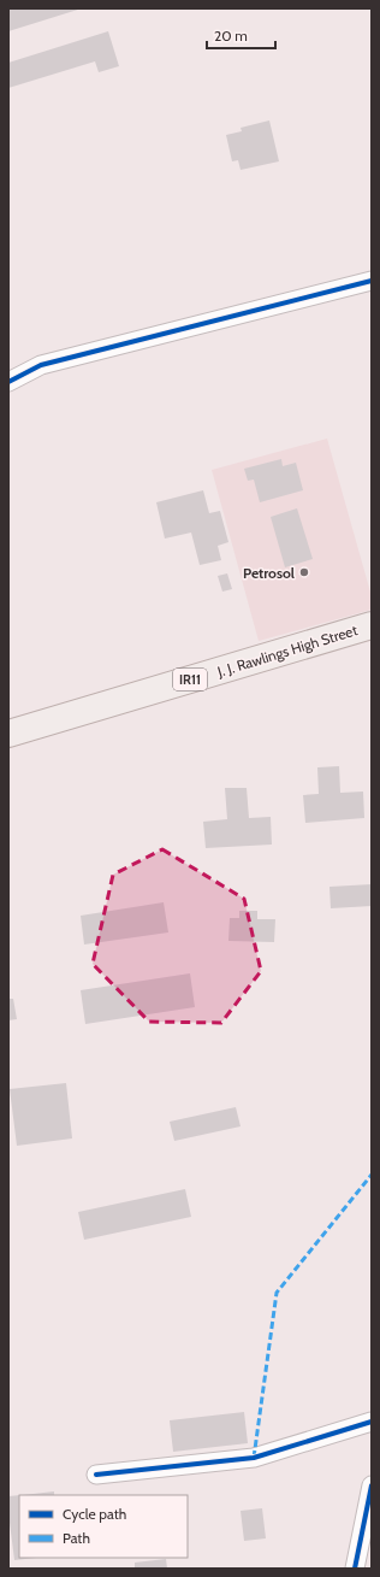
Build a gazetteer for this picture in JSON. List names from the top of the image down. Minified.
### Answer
{"streets":{"main road":["J. J. Rawlings High Street","IR11"]},"places":["Petrosol"],"legend":["Cycle path","Path"],"scale_bar":"20 m"}
